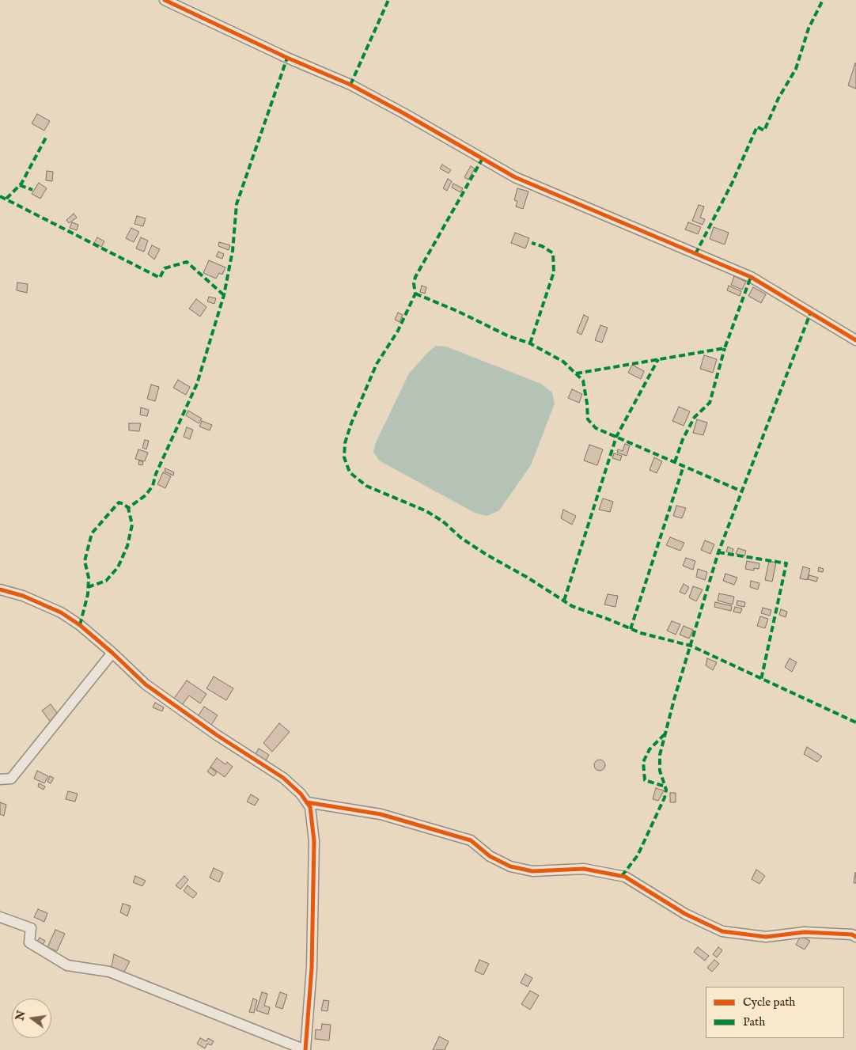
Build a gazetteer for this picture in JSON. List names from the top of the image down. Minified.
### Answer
{"legend":["Cycle path","Path"],"north":"left"}
